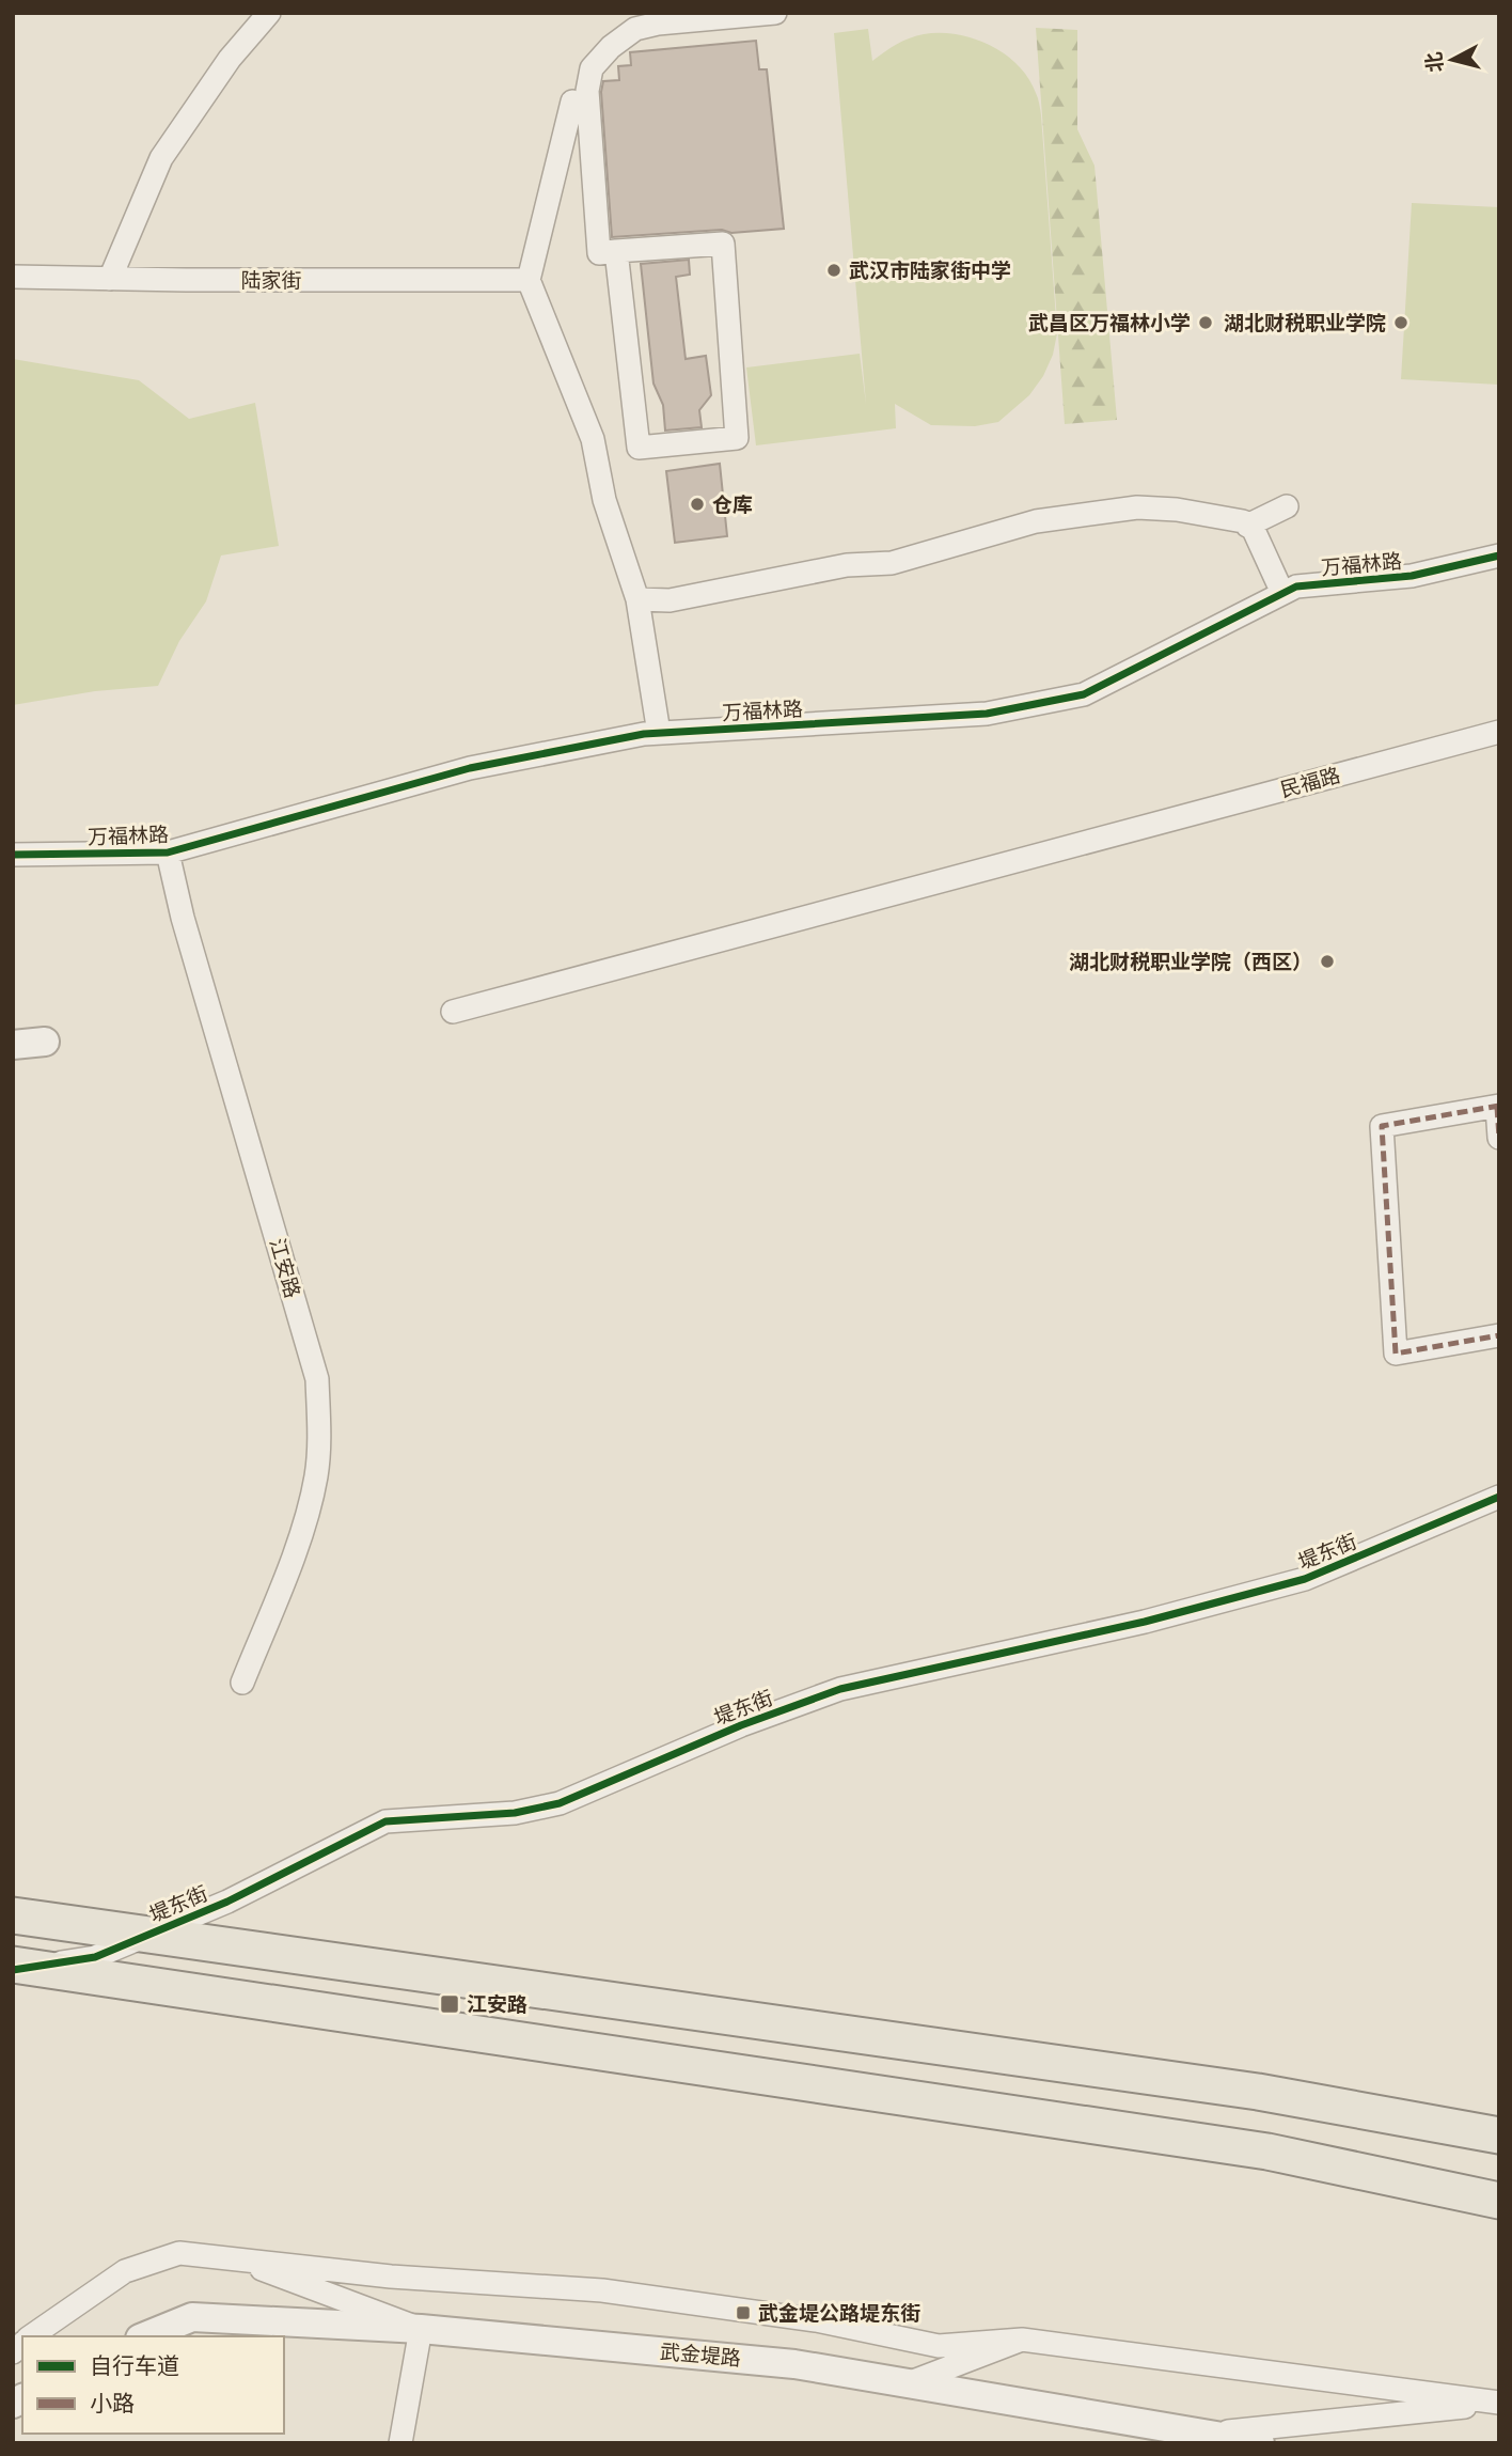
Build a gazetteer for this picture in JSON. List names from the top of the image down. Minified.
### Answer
{"streets":{"street":["陆家街","万福林路","民福路","江安路","堤东街","武金堤路"]},"crossings":[["万福林路","江安路"]],"places":{"other":["武汉市陆家街中学","武昌区万福林小学","湖北财税职业学院","仓库","湖北财税职业学院（西区）"],"transit":["江安路","武金堤公路堤东街"]},"legend":["自行车道","小路"],"north":"left"}
